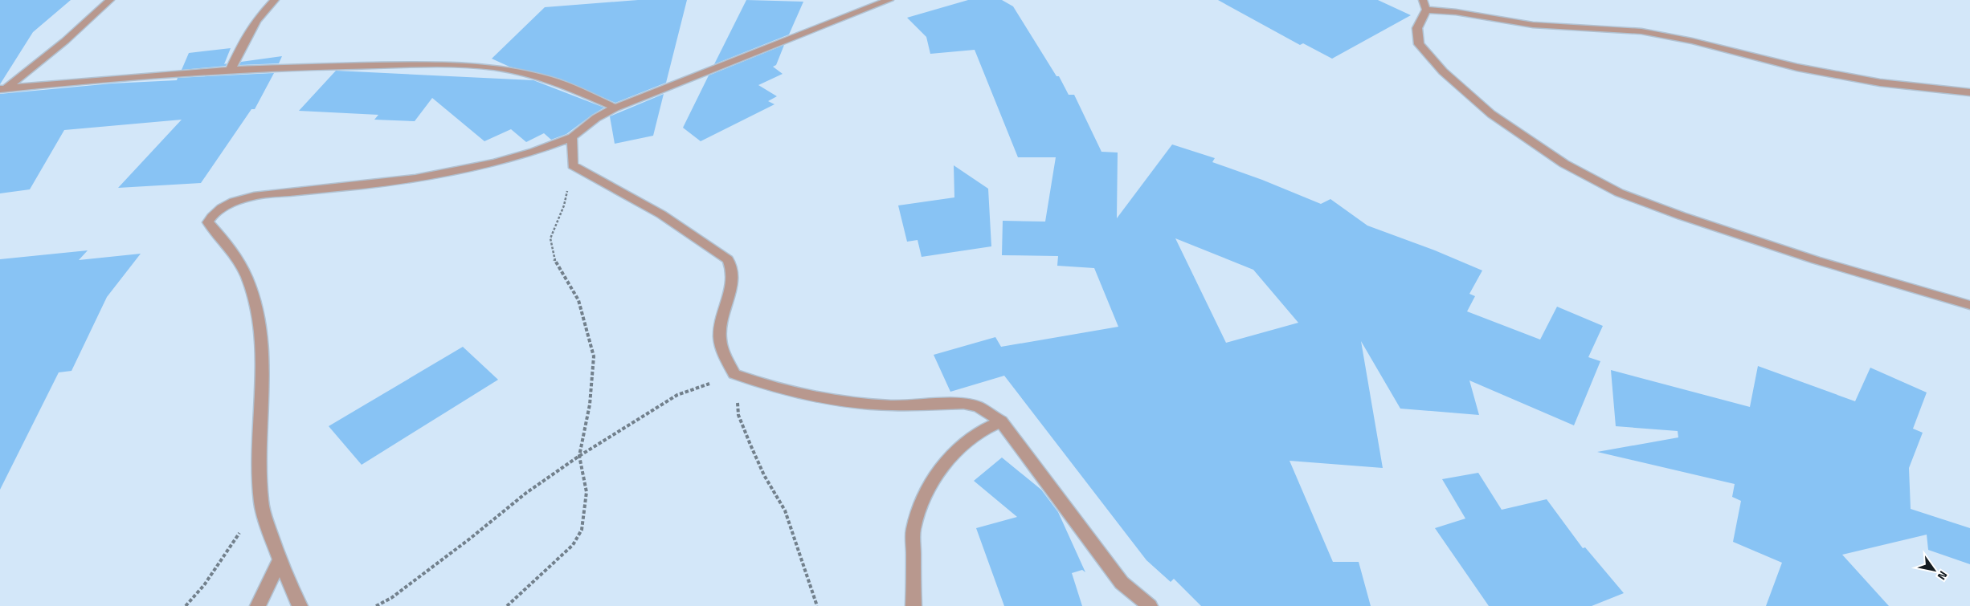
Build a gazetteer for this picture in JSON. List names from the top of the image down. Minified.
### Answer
{"north":"bottom right"}
